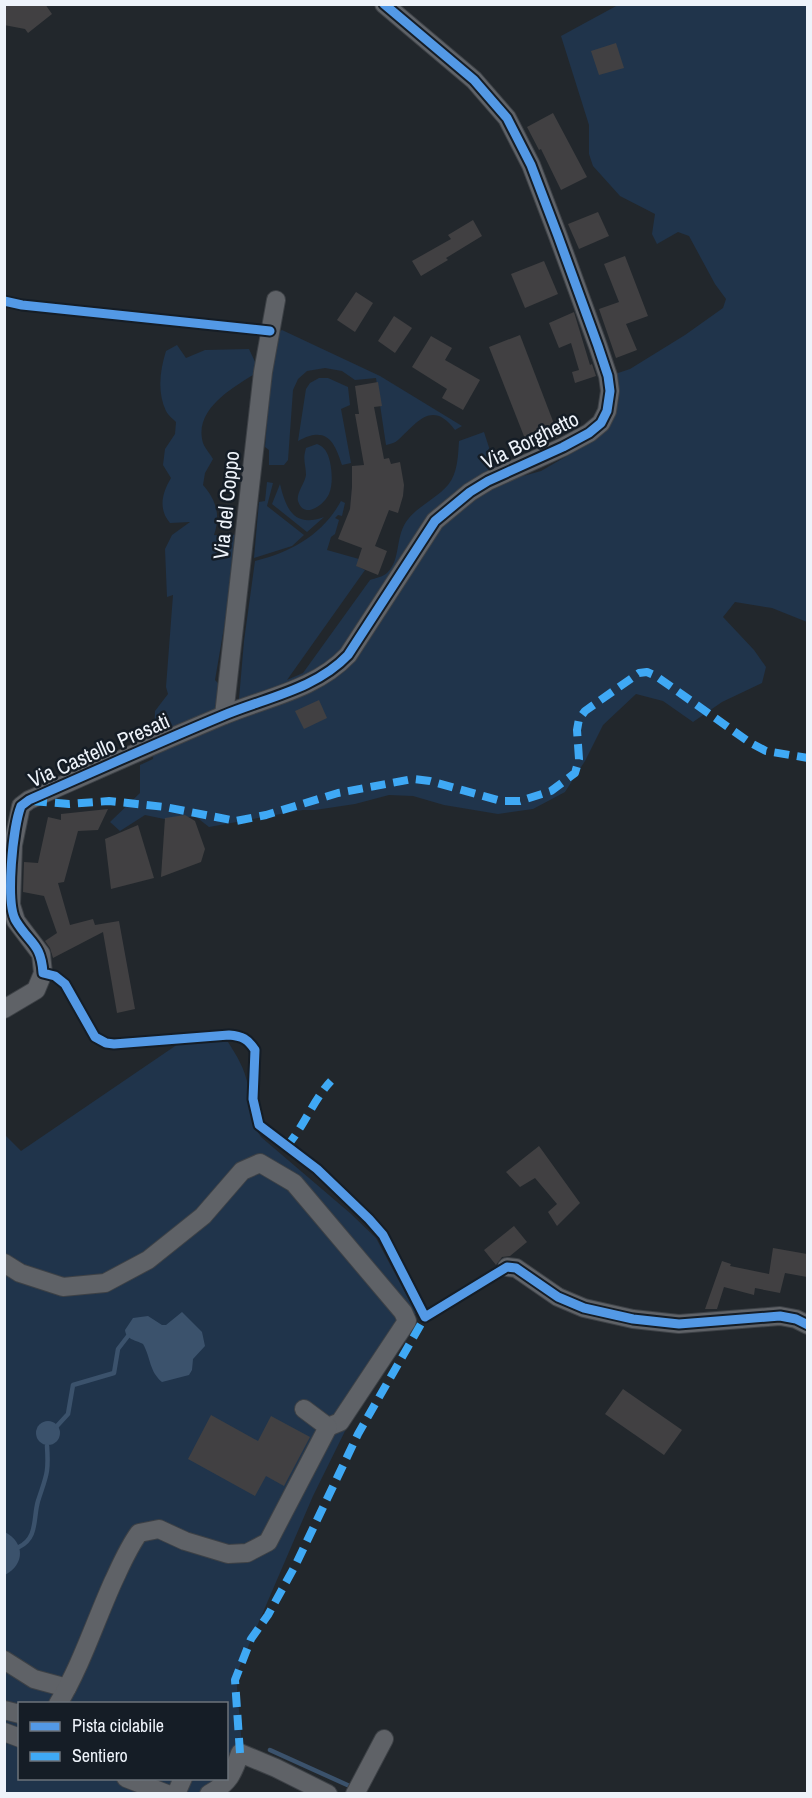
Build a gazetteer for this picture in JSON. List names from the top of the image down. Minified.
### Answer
{"streets":{"street":["Via Borghetto","Via del Coppo","Via Castello Presati"]},"crossings":[["Via Borghetto","Via del Coppo"],["Via Borghetto","Via Castello Presati"],["Via del Coppo","Via Castello Presati"]],"legend":["Pista ciclabile","Sentiero"]}
